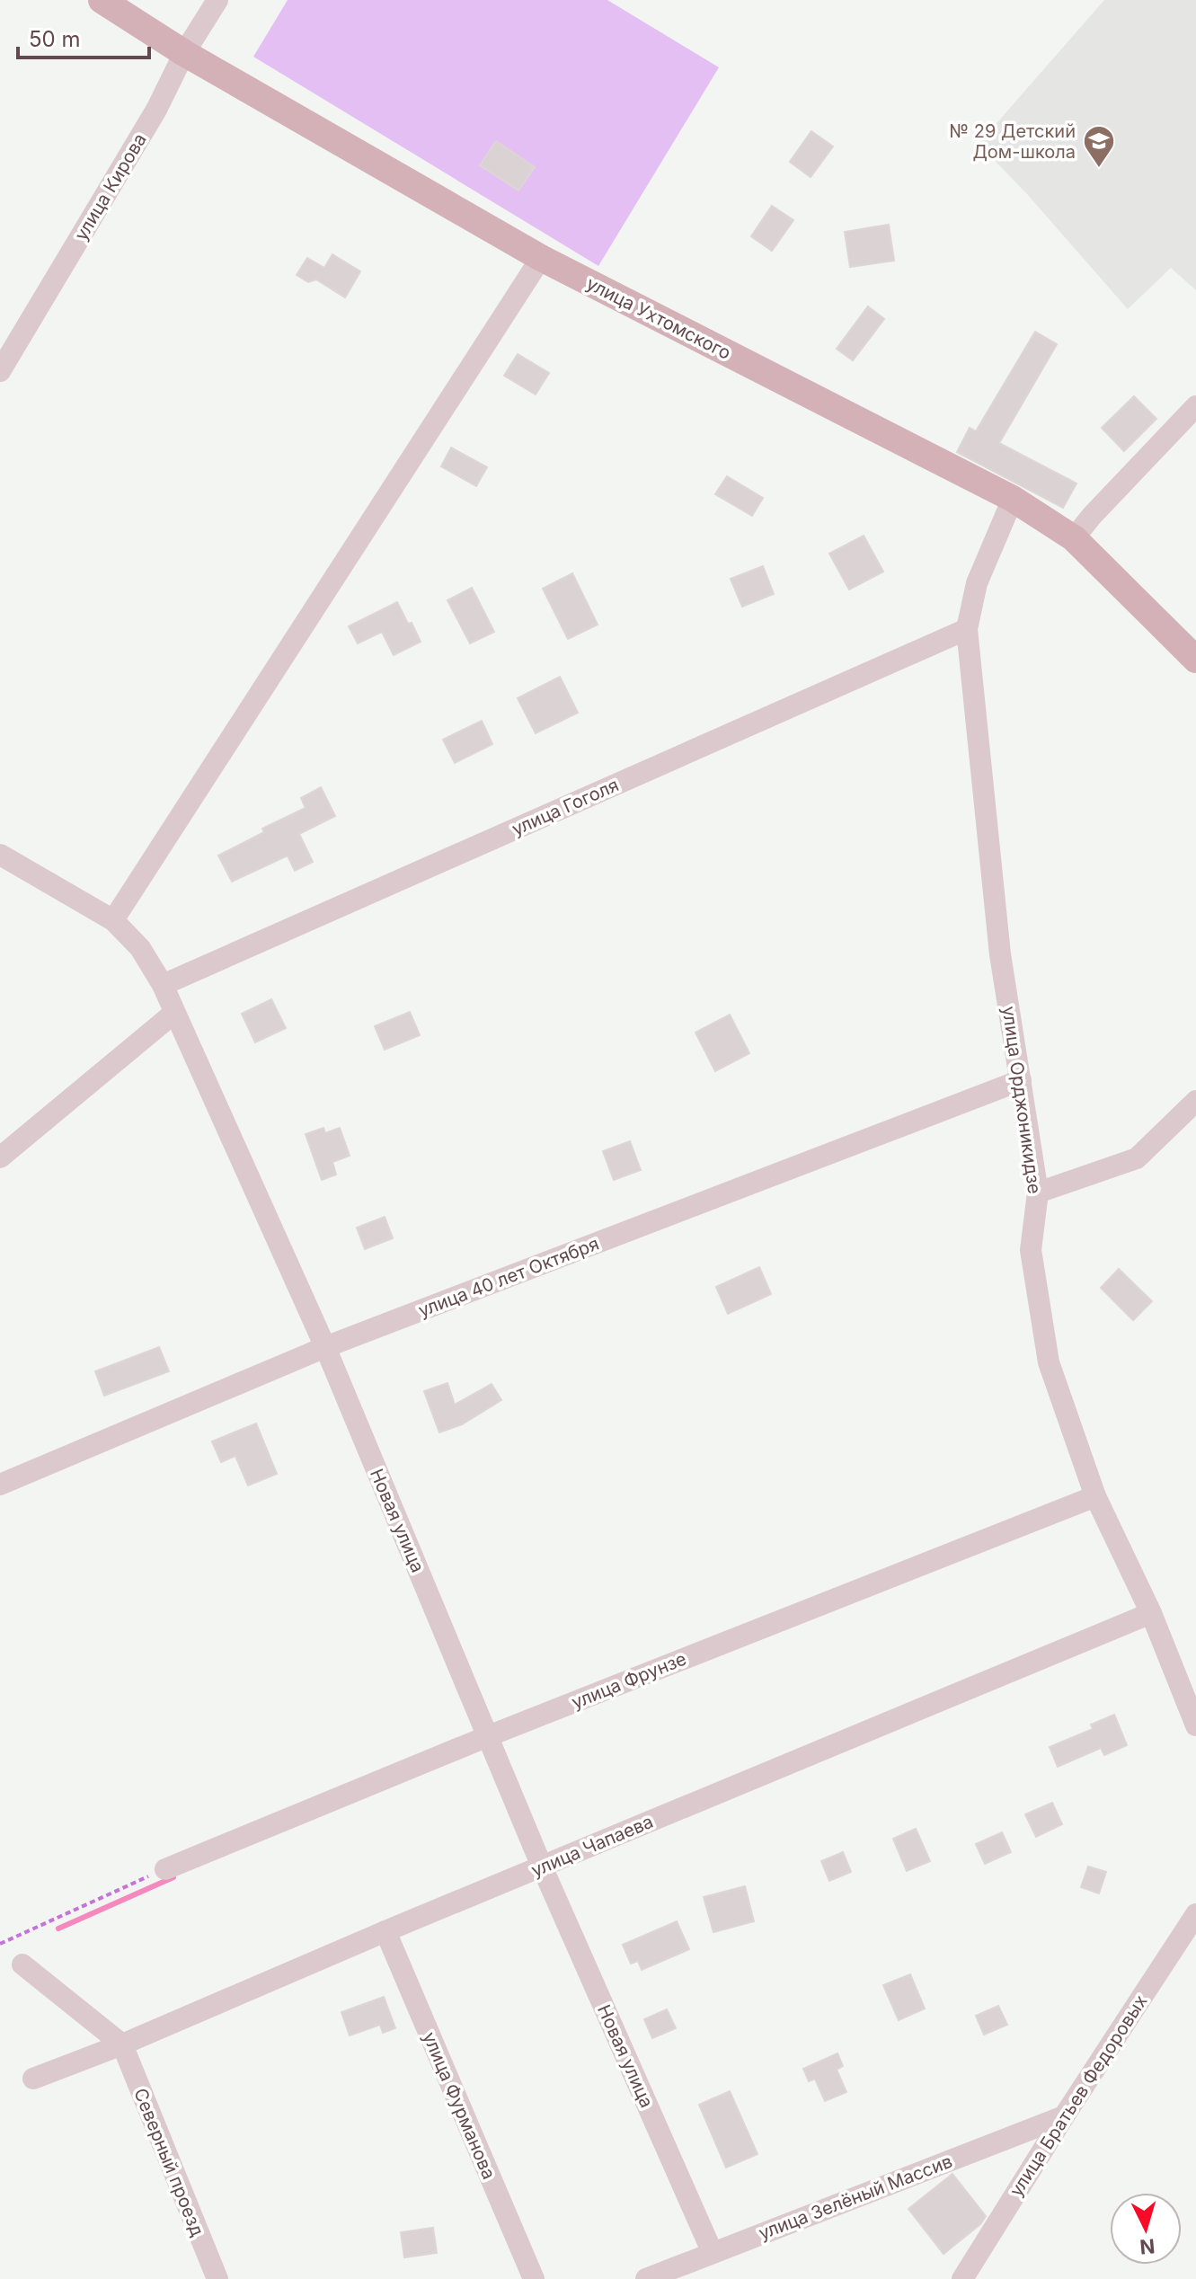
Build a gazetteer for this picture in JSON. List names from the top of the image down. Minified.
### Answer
{"streets":{"main road":["улица Ухтомского"],"street":["улица Кирова","улица Гоголя","улица Орджоникидзе","улица 40 лет Октября","Новая улица","улица Фрунзе","улица Чапаева","улица Братьев Федоровых","улица Фурманова","Северный проезд","улица Зелёный Массив"]},"crossings":[["улица Кирова","улица Ухтомского"],["улица Ухтомского","улица Орджоникидзе"],["улица Гоголя","улица Орджоникидзе"],["улица Гоголя","Новая улица"],["улица Орджоникидзе","улица 40 лет Октября"],["улица Орджоникидзе","улица Фрунзе"],["улица Орджоникидзе","улица Чапаева"],["улица 40 лет Октября","Новая улица"],["Новая улица","улица Фрунзе"],["Новая улица","улица Чапаева"],["Новая улица","улица Зелёный Массив"],["улица Чапаева","улица Фурманова"],["улица Чапаева","Северный проезд"],["улица Братьев Федоровых","улица Зелёный Массив"]],"places":{"school or university":["№ 29 Детский Дом-школа"]},"scale_bar":"50 m","north":"bottom"}
